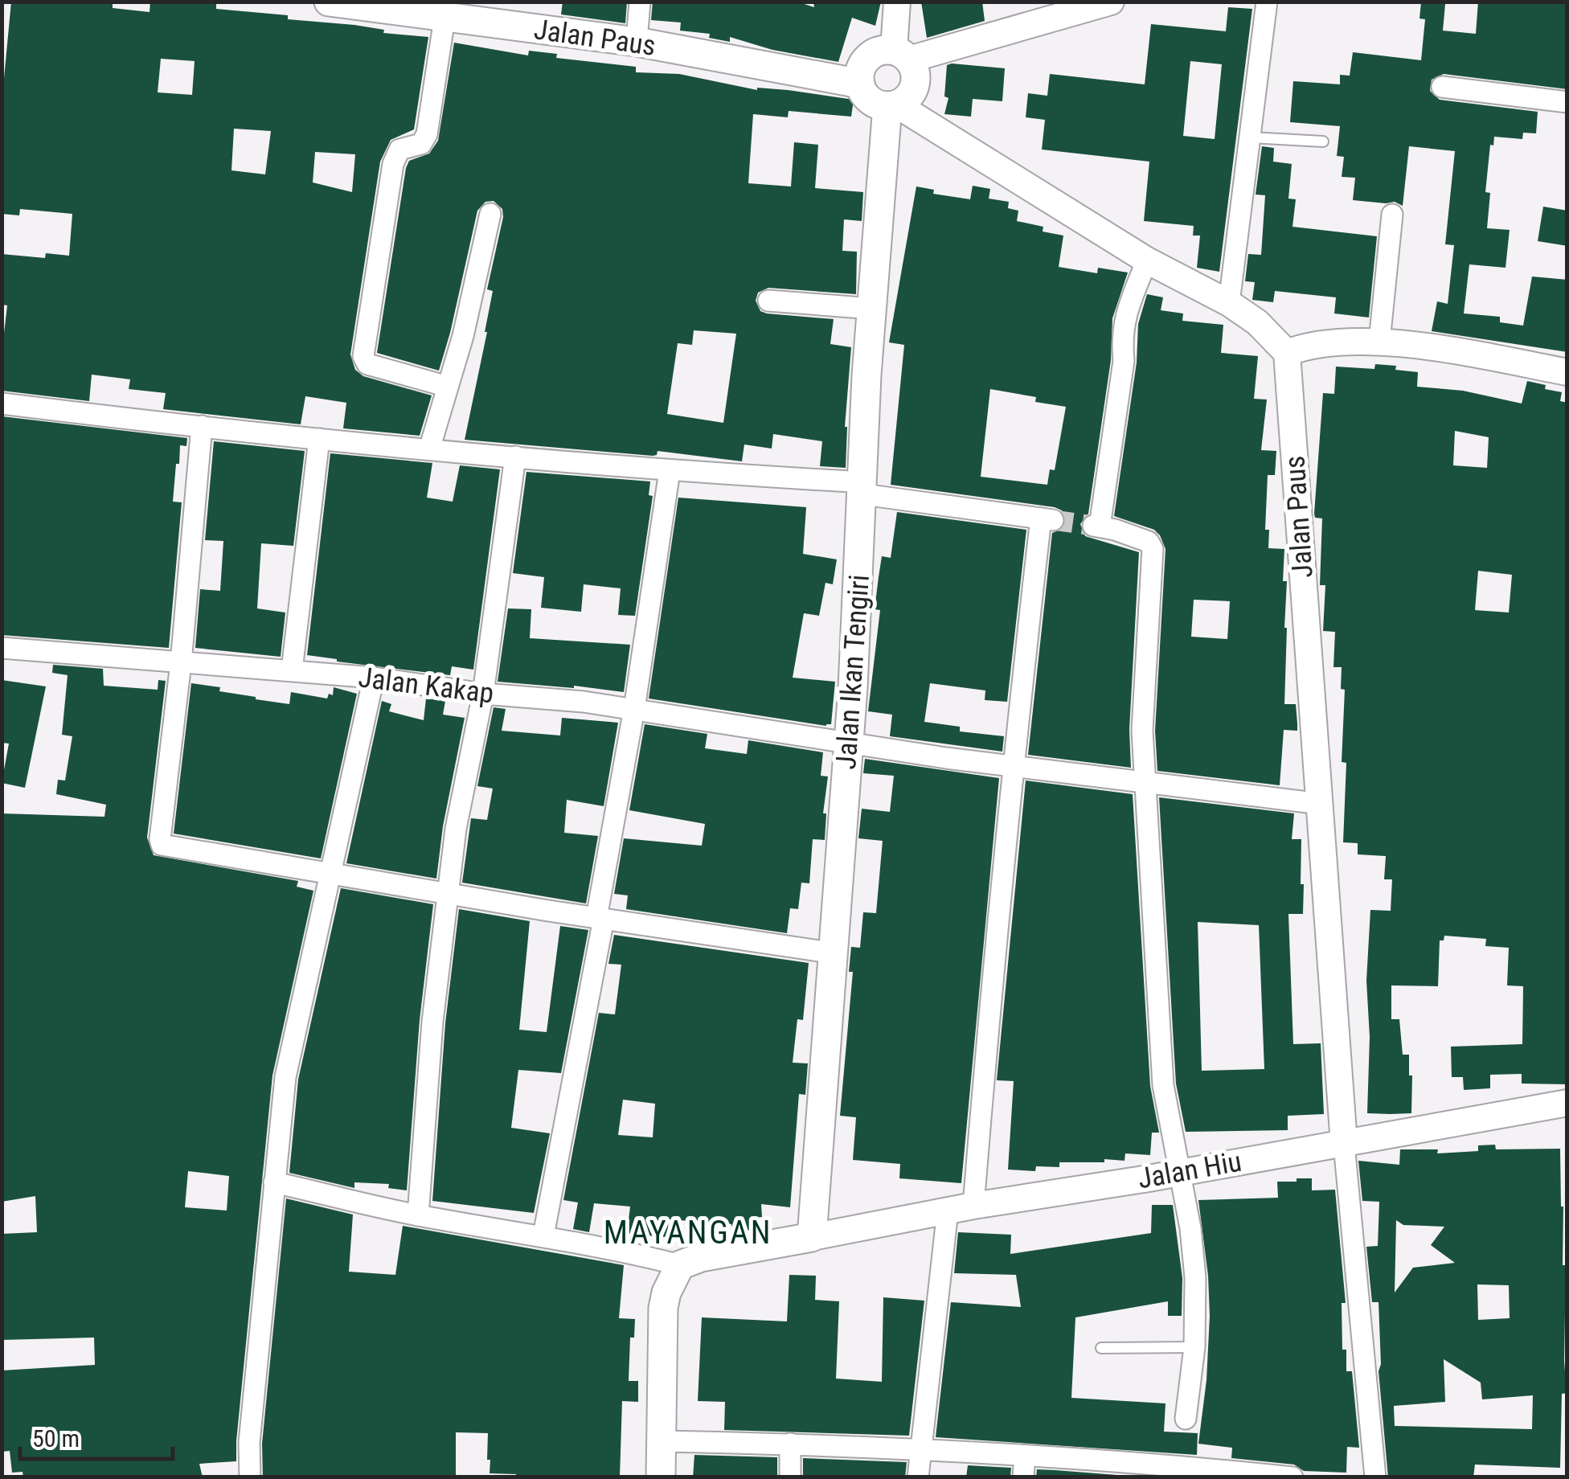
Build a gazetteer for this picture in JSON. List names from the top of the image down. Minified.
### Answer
{"streets":{"main road":["Jalan Paus","Jalan Ikan Tengiri"],"street":["Jalan Kakap","Jalan Hiu"]},"crossings":[["Jalan Paus","Jalan Ikan Tengiri"],["Jalan Paus","Jalan Kakap"],["Jalan Paus","Jalan Hiu"],["Jalan Ikan Tengiri","Jalan Kakap"],["Jalan Ikan Tengiri","Jalan Hiu"]],"districts":["MAYANGAN"],"scale_bar":"50 m"}
